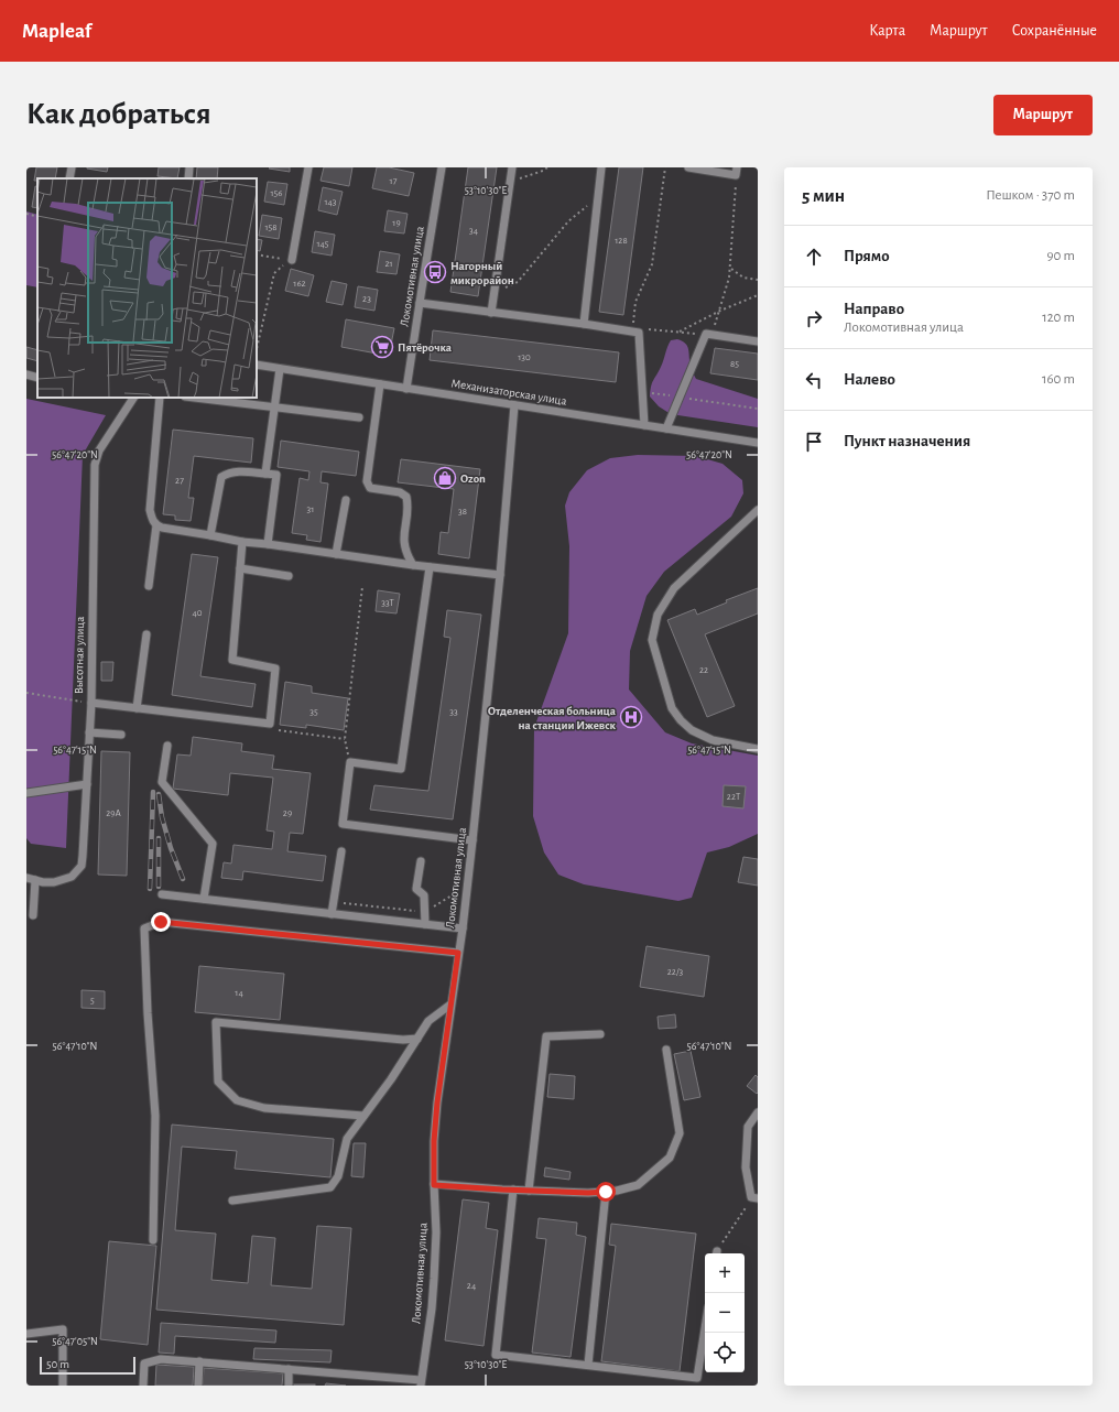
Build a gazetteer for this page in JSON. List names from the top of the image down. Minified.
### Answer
{"streets":{"street":["Локомотивная улица","Механизаторская улица","Высотная улица"]},"crossings":[["Локомотивная улица","Механизаторская улица"]],"places":{"bus stop":["Нагорный микрорайон"],"supermarket":["Пятёрочка"],"shop":["Ozon"],"hospital":["Отделенческая больница на станции Ижевск"]},"house_numbers":["17","156","143","19","158","34","128","145","21","162","23","130","85","27","31","38","33Т","40","22","35","33","22Т","29А","29","22/3","14","5","24"],"scale_bar":"50 m","page":{"header":"Mapleaf","nav":["Карта","Маршрут","Сохранённые"],"buttons":"Маршрут","title":"Как добраться","heading":["5 мин","Пешком · 370 m"],"list":[["Прямо","90 m"],["Направо","Локомотивная улица","120 m"],["Налево","160 m"],"Пункт назначения"],"map_buttons":["+","−"],"scale":"50 m"},"coordinates":["53°10'30\"E","56°47'20\"N","56°47'15\"N","56°47'10\"N","56°47'05\"N"]}
